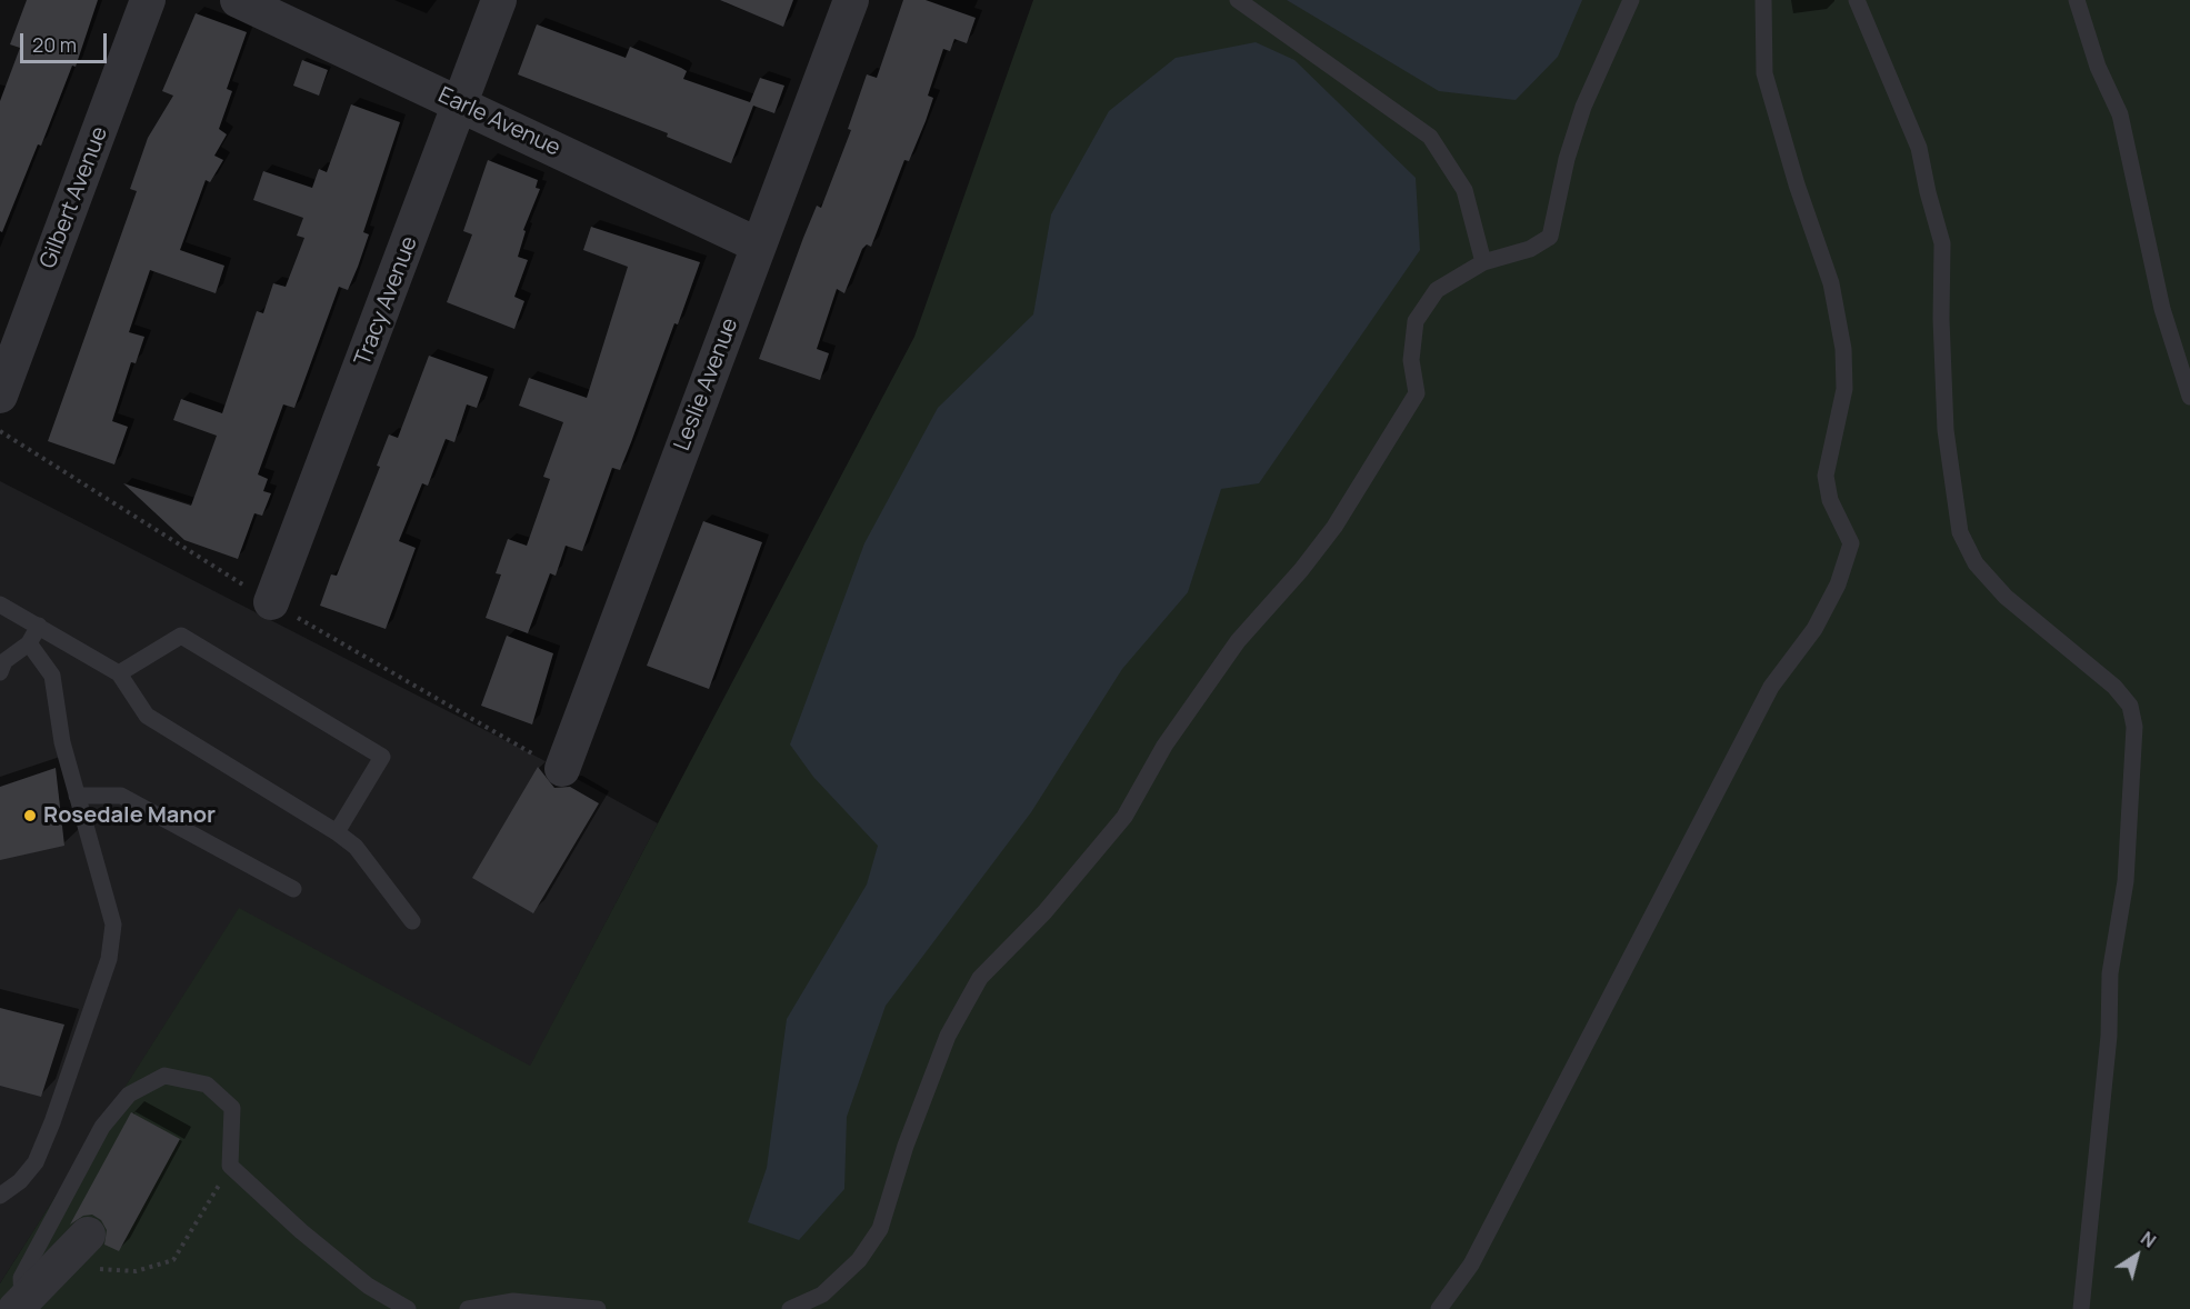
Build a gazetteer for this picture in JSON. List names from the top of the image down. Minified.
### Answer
{"streets":{"street":["Earle Avenue","Gilbert Avenue","Tracy Avenue","Leslie Avenue"]},"crossings":[["Earle Avenue","Tracy Avenue"],["Earle Avenue","Leslie Avenue"]],"places":["Rosedale Manor"],"scale_bar":"20 m","north":"top right"}
